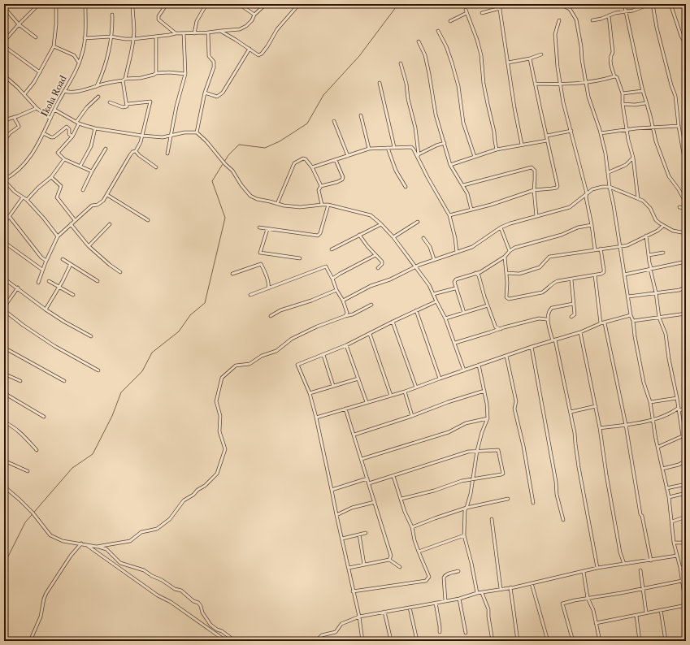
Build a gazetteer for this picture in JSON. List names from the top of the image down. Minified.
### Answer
{"streets":{"street":["Ikola Road"]}}
